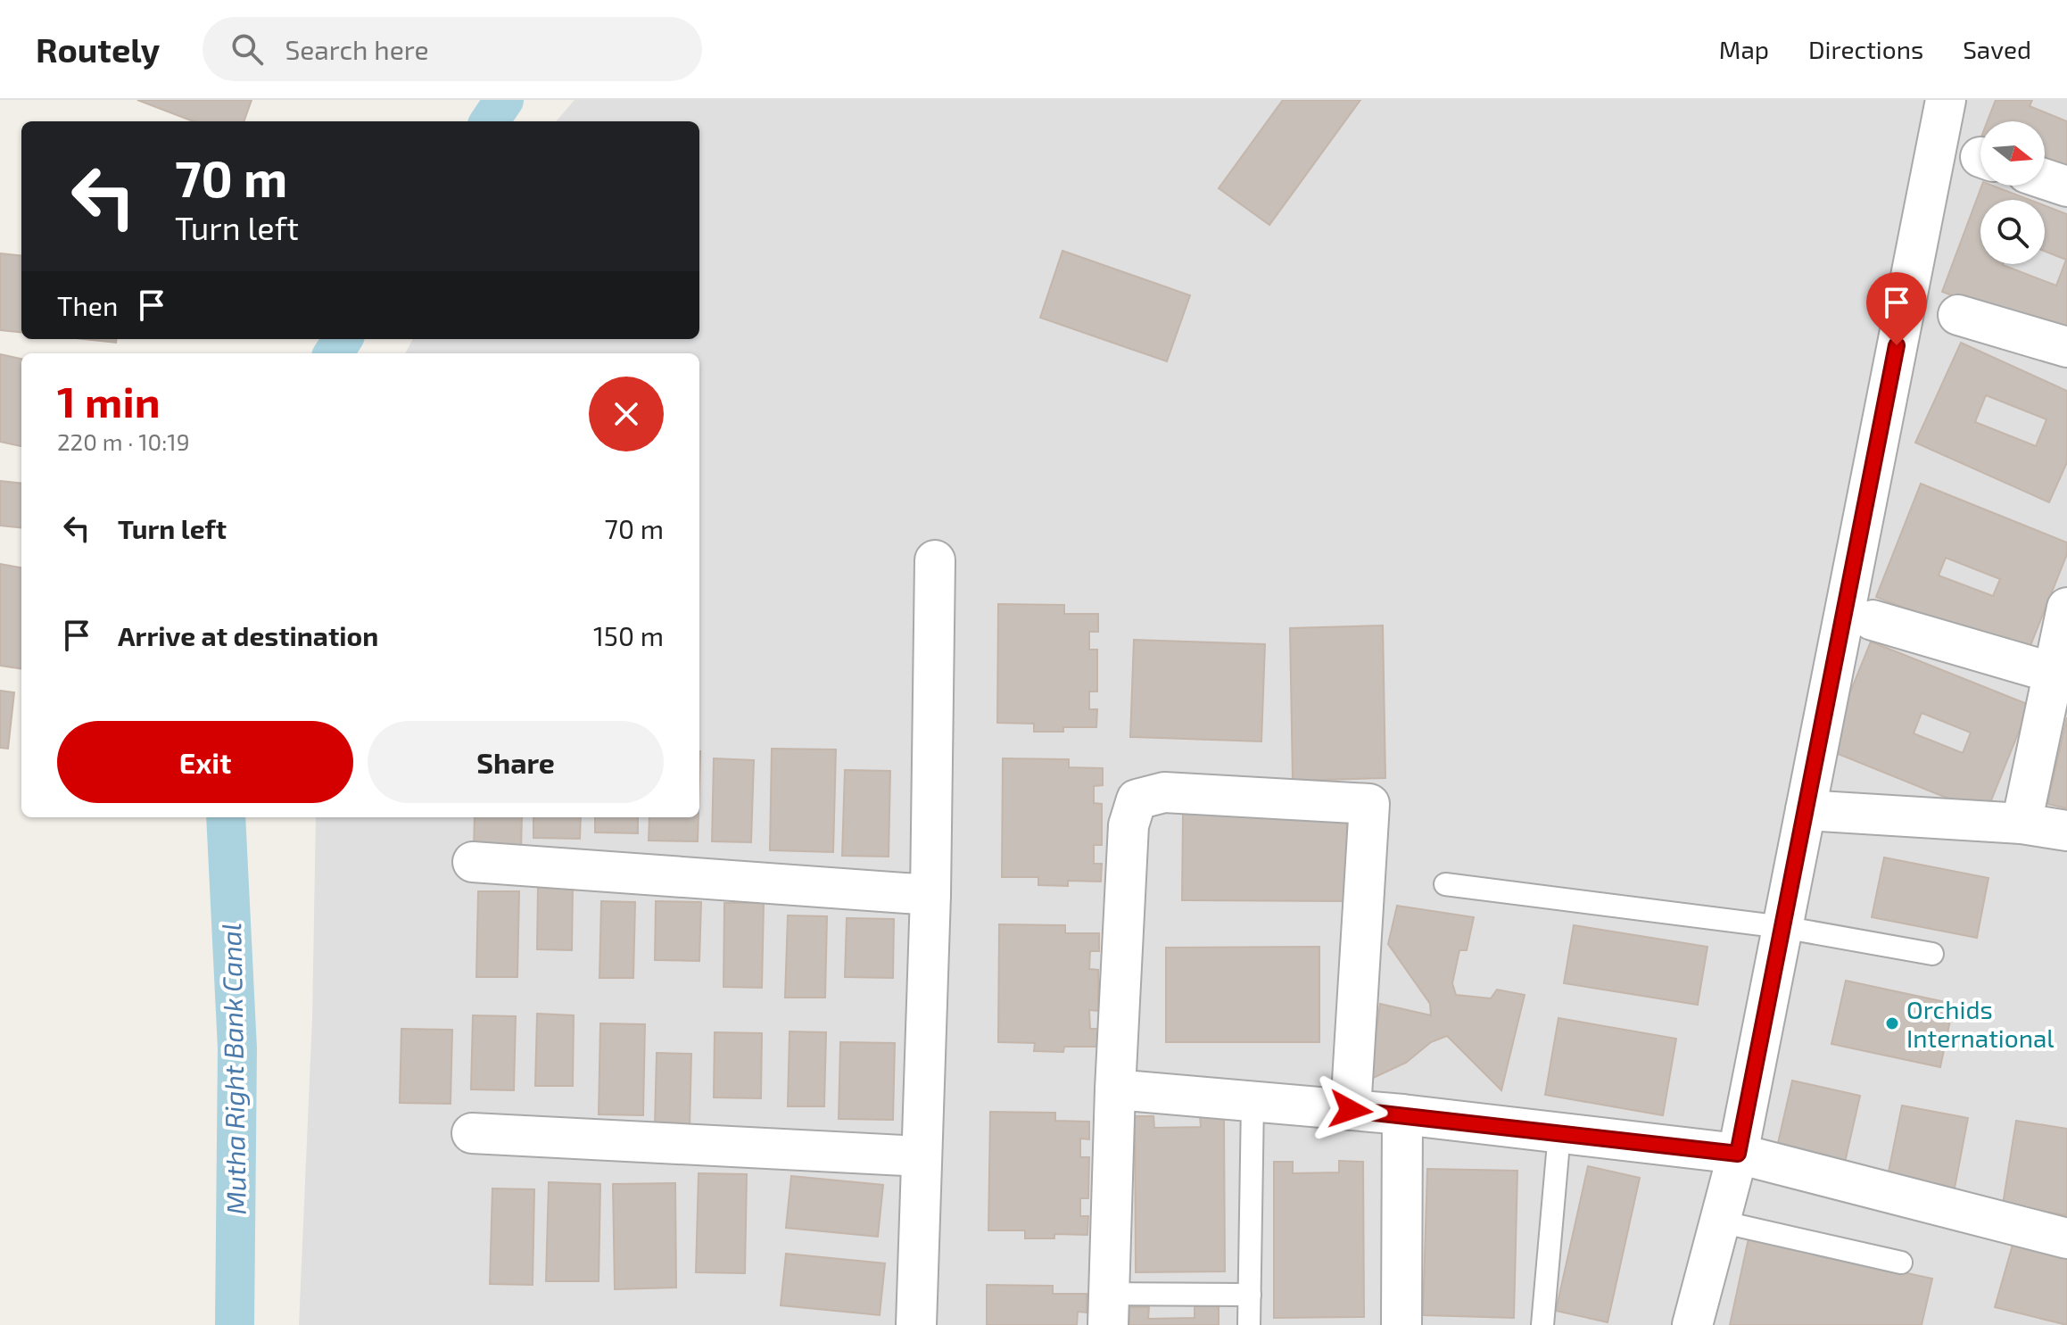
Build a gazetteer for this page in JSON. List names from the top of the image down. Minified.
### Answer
{"water":["Mutha Right Bank Canal"],"places":["Orchids International"],"north":"right","page":{"header":"Routely","search":"Search here","nav":["Map","Directions","Saved"],"turn":["70 m","Turn left"],"then":"Then","heading":["1 min","220 m · 10:19"],"list":[{"name":"Turn left","value":"70 m"},{"name":"Arrive at destination","value":"150 m"}],"buttons":["Exit","Share"]}}
